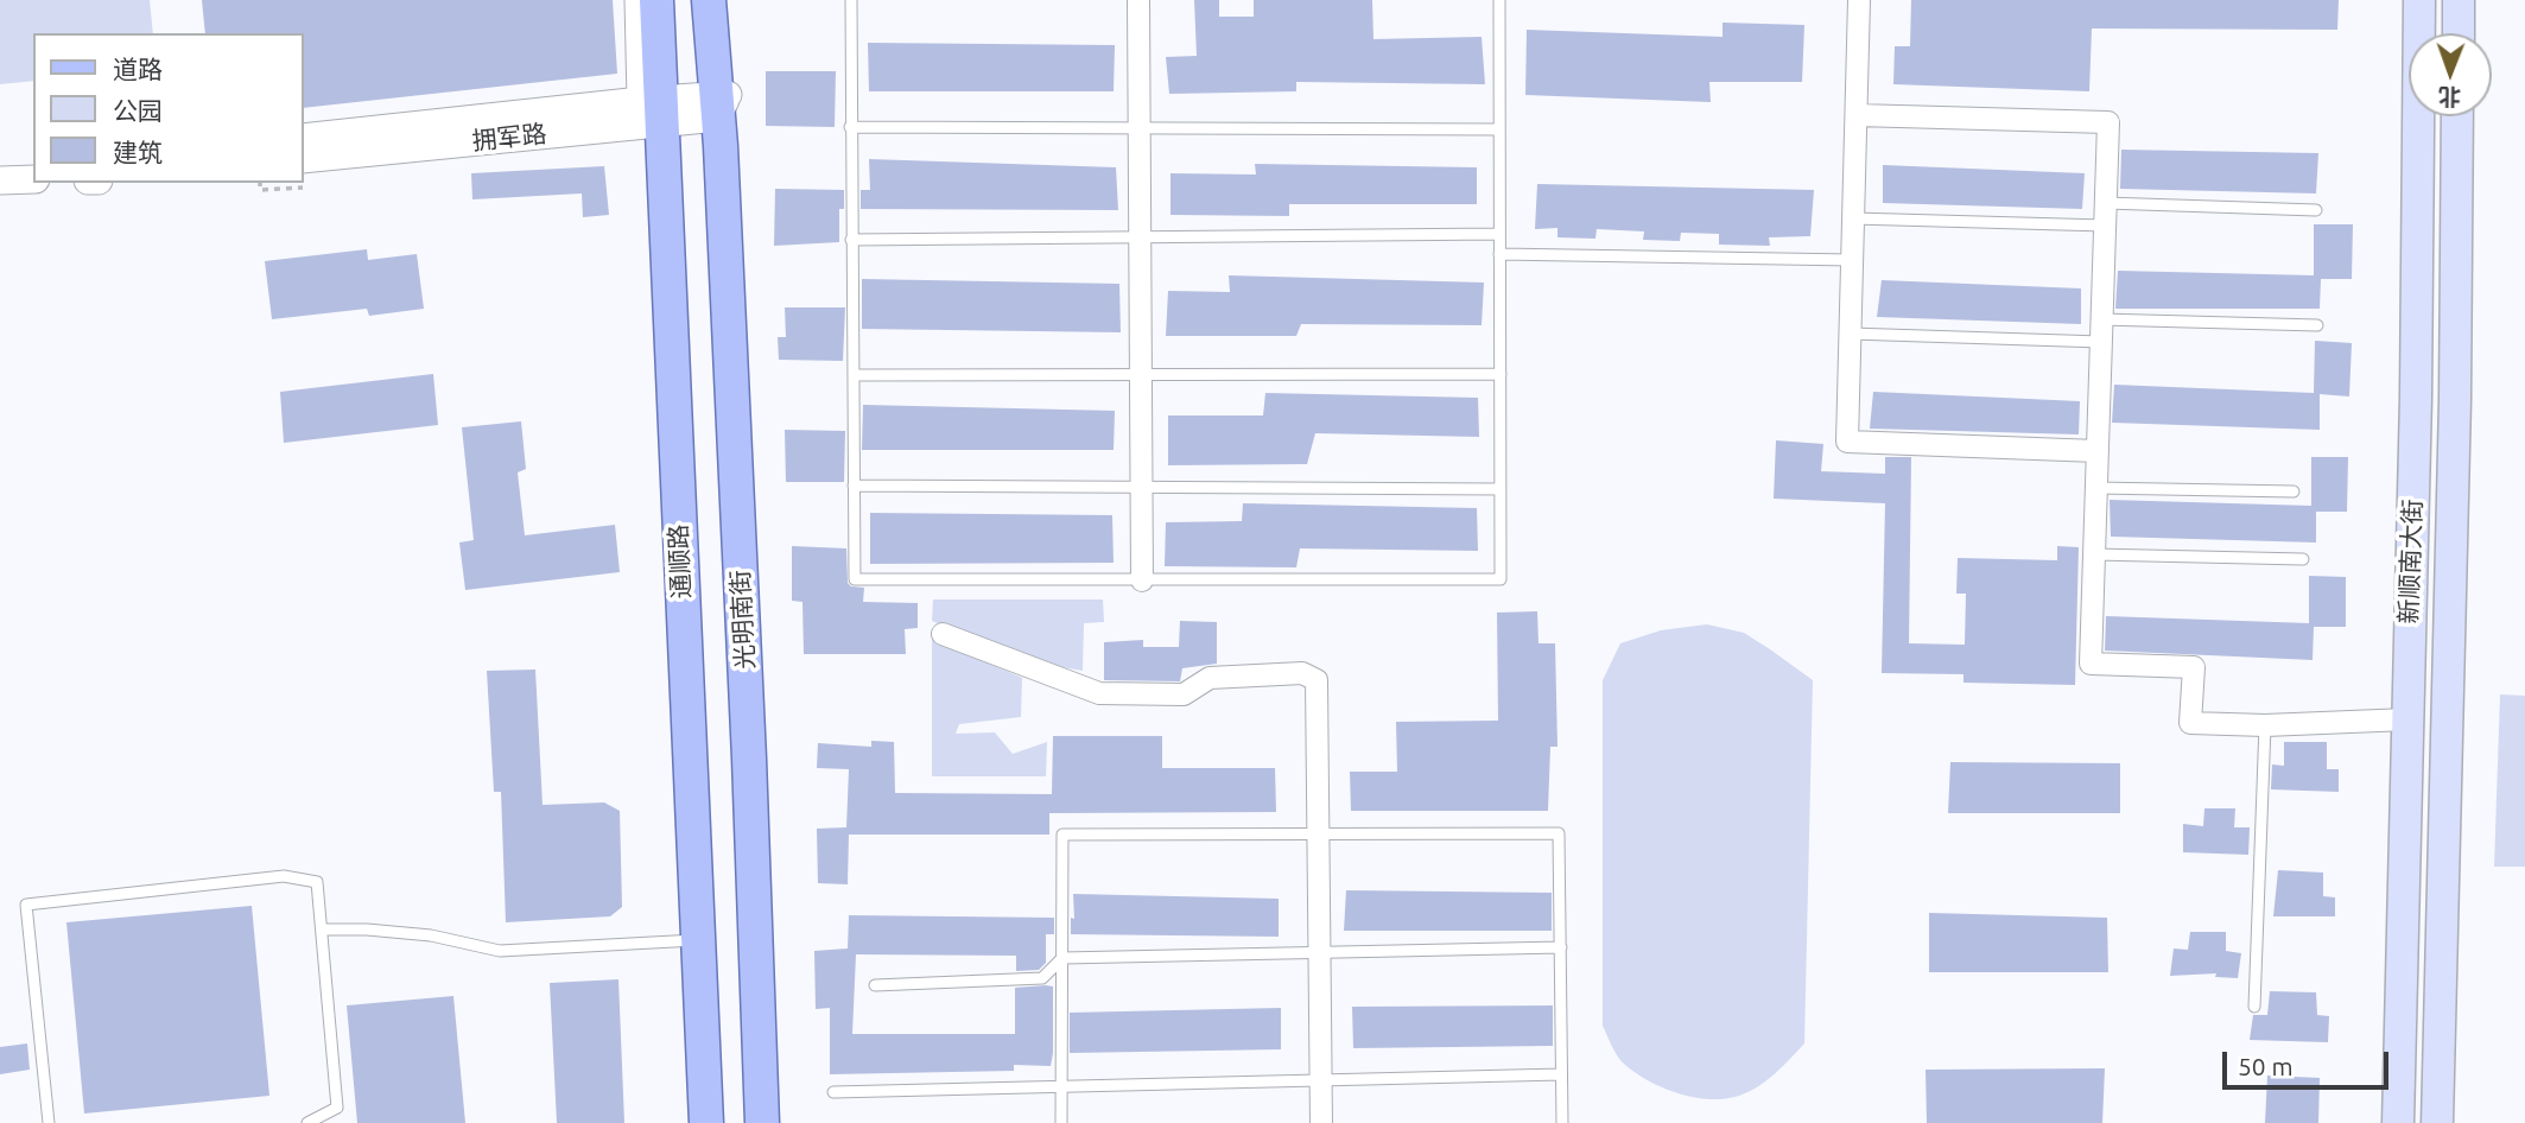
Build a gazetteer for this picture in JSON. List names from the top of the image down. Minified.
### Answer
{"streets":{"main road":["通顺路","新顺南大街","光明南街"],"street":["拥军路"]},"crossings":[["拥军路","通顺路"],["拥军路","光明南街"]],"legend":["道路","公园","建筑"],"scale_bar":"50 m","north":"bottom"}
